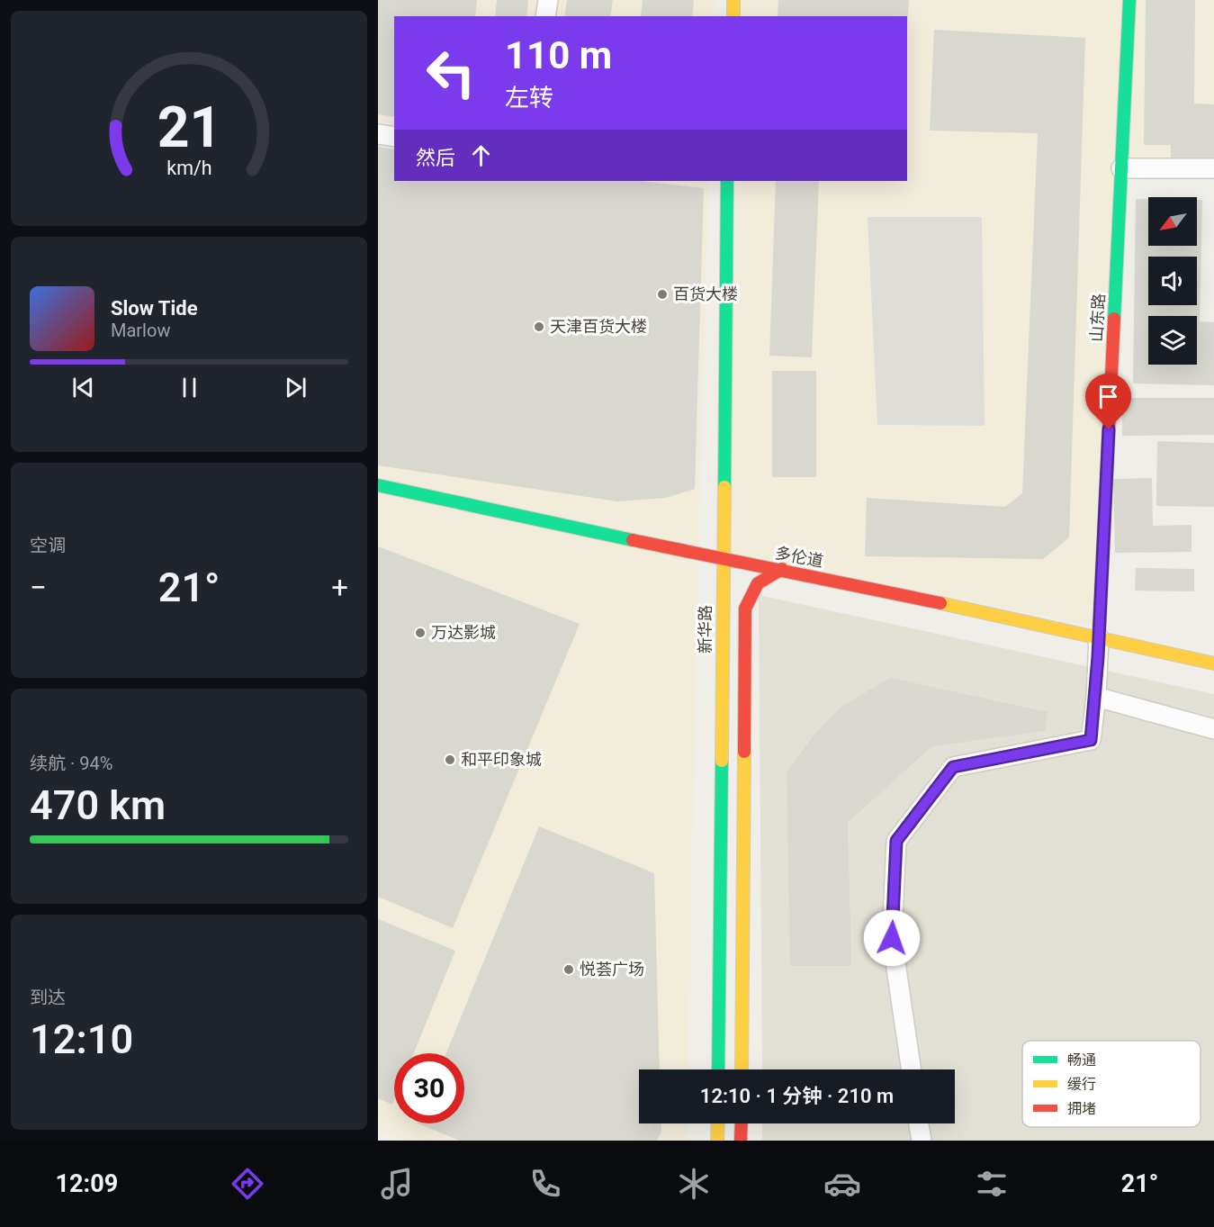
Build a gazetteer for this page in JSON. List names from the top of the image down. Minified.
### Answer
{"streets":{"street":["山东路","多伦道","新华路"]},"crossings":[["山东路","多伦道"],["多伦道","新华路"]],"places":["百货大楼","天津百货大楼","万达影城","和平印象城","悦荟广场"],"legend":["畅通","缓行","拥堵"],"north":"bottom left","page":{"turn":["110 m","左转"],"then":"然后","song":["Slow Tide","Marlow"],"tile":["空调",["续航 · 94%","470 km"],["到达","12:10"]],"heat":["−","21°","+"],"limit":"30","trip":"12:10 · 1 分钟 · 210 m","tabs":["12:09","21°"],"gauge":["21","km/h"]}}
